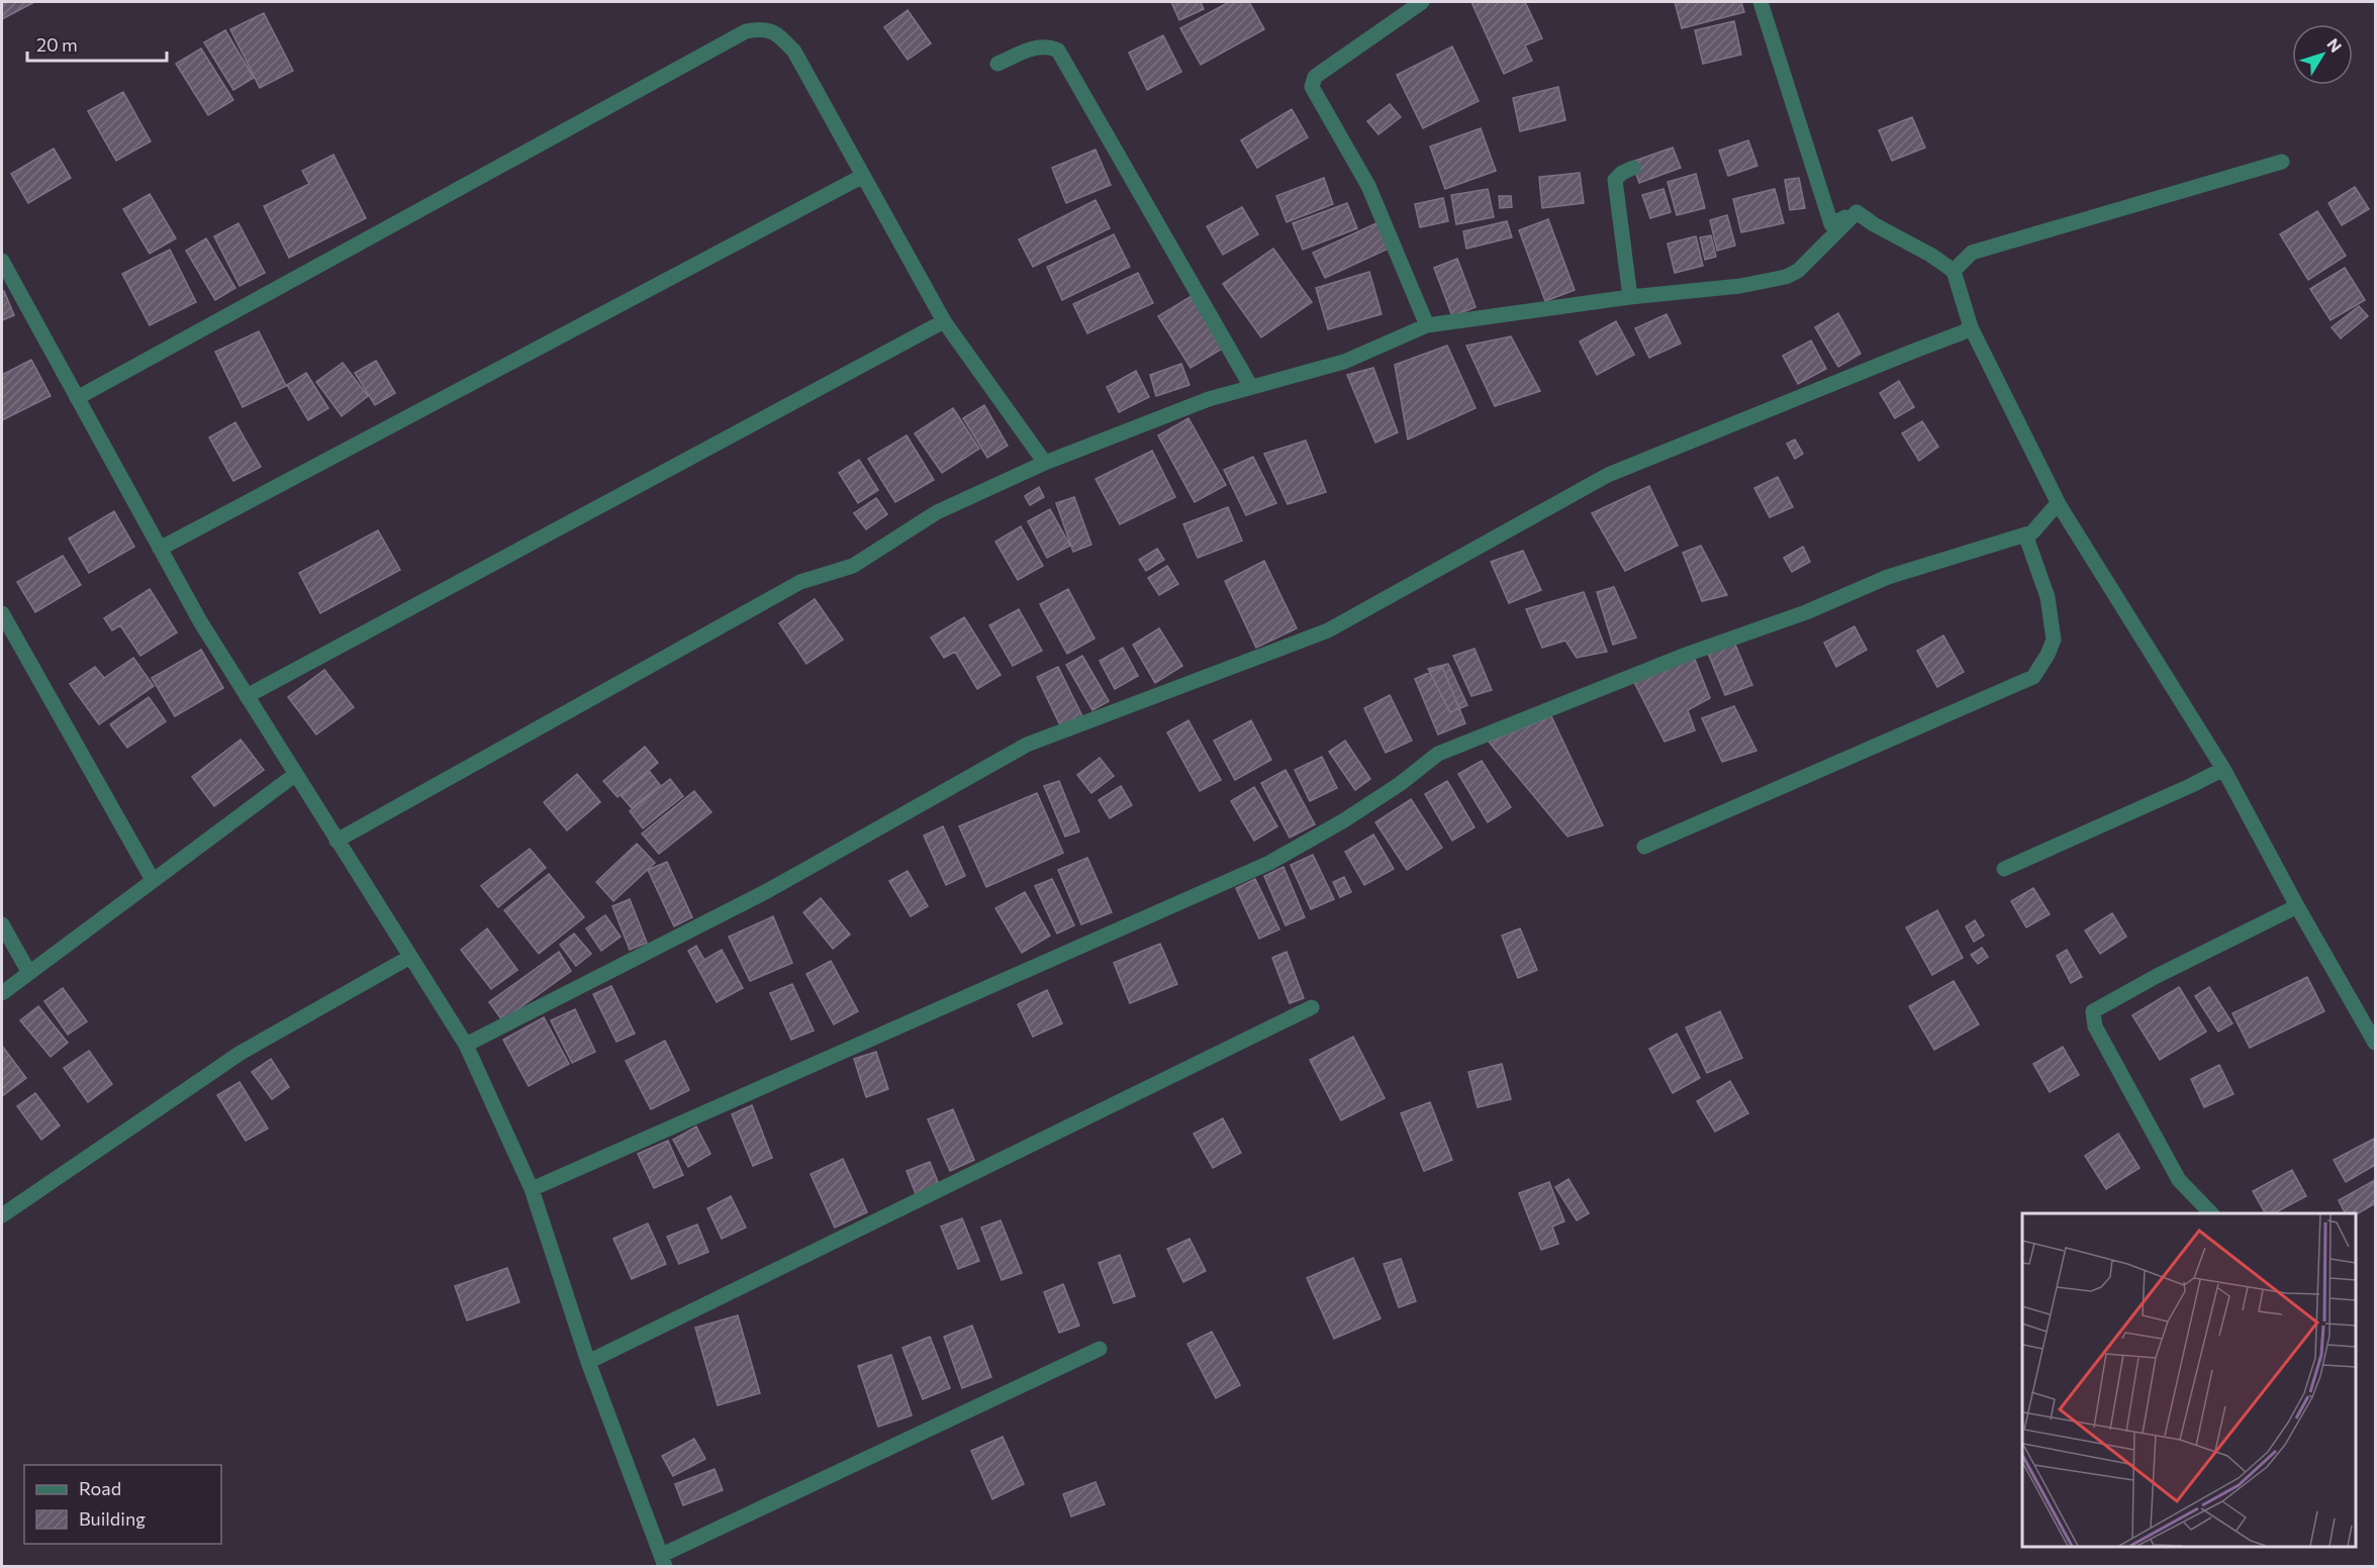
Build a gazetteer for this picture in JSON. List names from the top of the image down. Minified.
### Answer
{"legend":["Road","Building"],"scale_bar":"20 m","north":"top right"}
